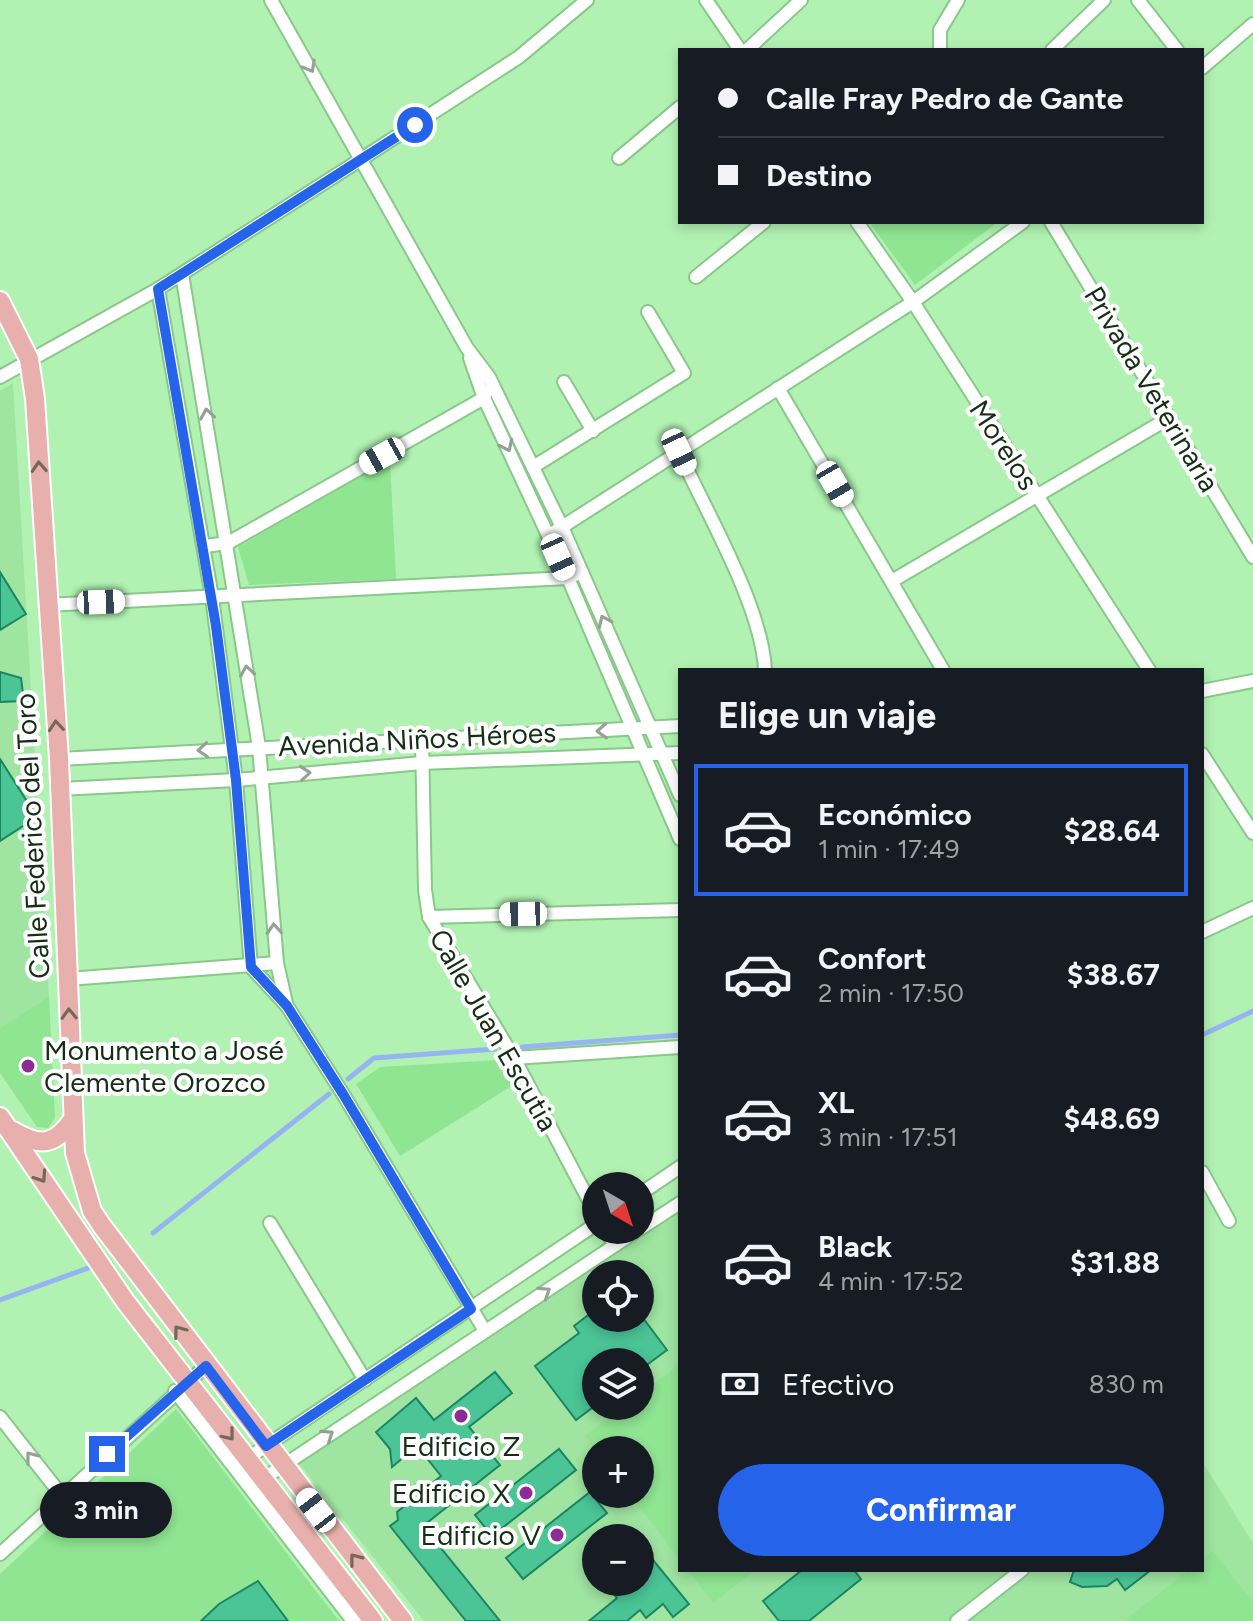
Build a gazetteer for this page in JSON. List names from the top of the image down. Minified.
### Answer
{"streets":{"main road":["Calle Federico del Toro"],"street":["Privada Veterinaria","Morelos","Avenida Niños Héroes","Calle Juan Escutia"]},"crossings":[["Avenida Niños Héroes","Calle Federico del Toro"],["Avenida Niños Héroes","Calle Juan Escutia"]],"places":["Monumento a José Clemente Orozco","Edificio Z","Edificio X","Edificio V"],"north":"bottom right","page":{"banner":["Calle Fray Pedro de Gante","Destino"],"heading":"Elige un viaje","list":[{"name":"Económico","note":"1 min · 17:49","value":"$28.64"},{"name":"Confort","note":"2 min · 17:50","value":"$38.67"},{"name":"XL","note":"3 min · 17:51","value":"$48.69"},{"name":"Black","note":"4 min · 17:52","value":"$31.88"}],"map_buttons":["+","−"],"pay":["Efectivo","830 m"],"buttons":"Confirmar","bubble":"3 min"}}
